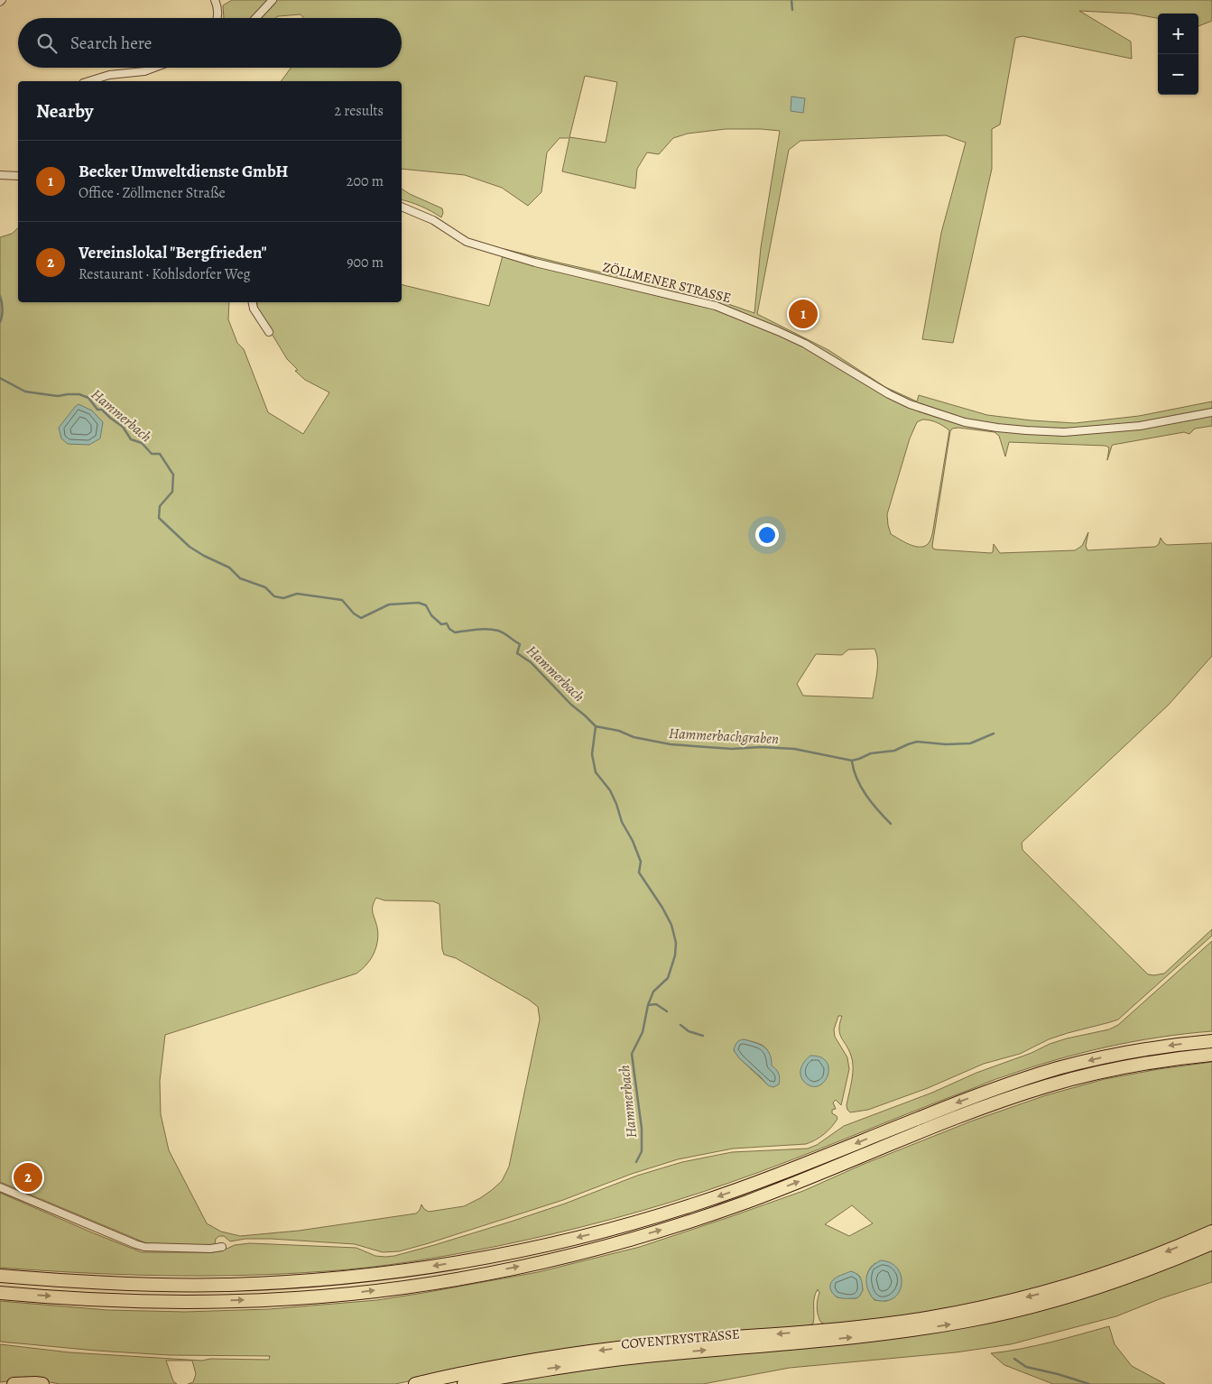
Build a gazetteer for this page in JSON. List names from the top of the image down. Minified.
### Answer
{"streets":{"highway":["COVENTRYSTRASSE"],"street":["ZÖLLMENER STRASSE"]},"water":["Hammerbach","Hammerbachgraben"],"page":{"map_buttons":["+","−"],"search":"Search here","heading":["Nearby","2 results"],"list":[{"mark":"1","name":"Becker Umweltdienste GmbH","note":"Office · Zöllmener Straße","value":"200 m"},{"mark":"2","name":"Vereinslokal \"Bergfrieden\"","note":"Restaurant · Kohlsdorfer Weg","value":"900 m"}],"pins":["1","2"]}}
